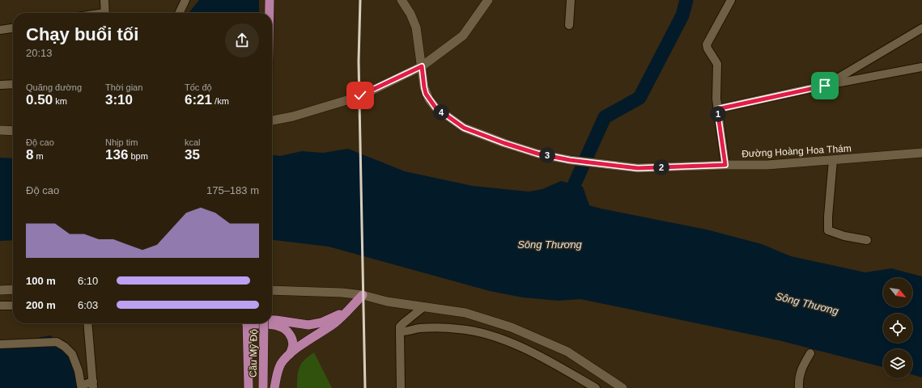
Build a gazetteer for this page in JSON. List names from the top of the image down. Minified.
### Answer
{"streets":{"main road":["Cầu Mỹ Độ"],"street":["Đường Hoàng Hoa Thám"]},"water":["Sông Thương"],"north":"bottom right","page":{"heading":["Chạy buổi tối","20:13"],"stats":[["Quãng đường","0.50 km"],["Thời gian","3:10"],["Tốc độ","6:21 /km"],["Độ cao","8 m"],["Nhịp tim","136 bpm"],["kcal","35"]],"pins":["4","1","3","2"],"chart":["Độ cao","175–183 m"],"list":[{"name":"100 m","note":"6:10"},{"name":"200 m","note":"6:03"}]}}
